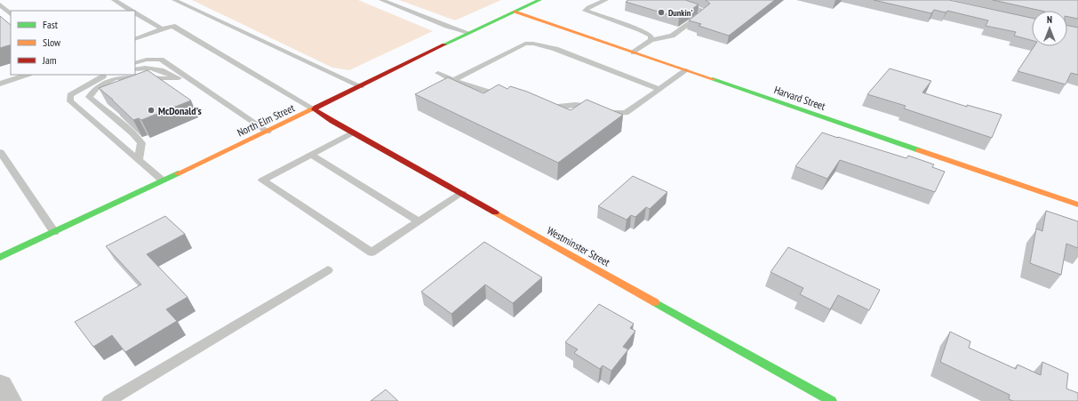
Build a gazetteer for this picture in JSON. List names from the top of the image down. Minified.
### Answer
{"streets":{"main road":["Harvard Street","North Elm Street","Westminster Street"]},"crossings":[["Harvard Street","North Elm Street"],["North Elm Street","Westminster Street"]],"places":["Dunkin'","McDonald's"],"legend":["Fast","Slow","Jam"],"north":"top"}
